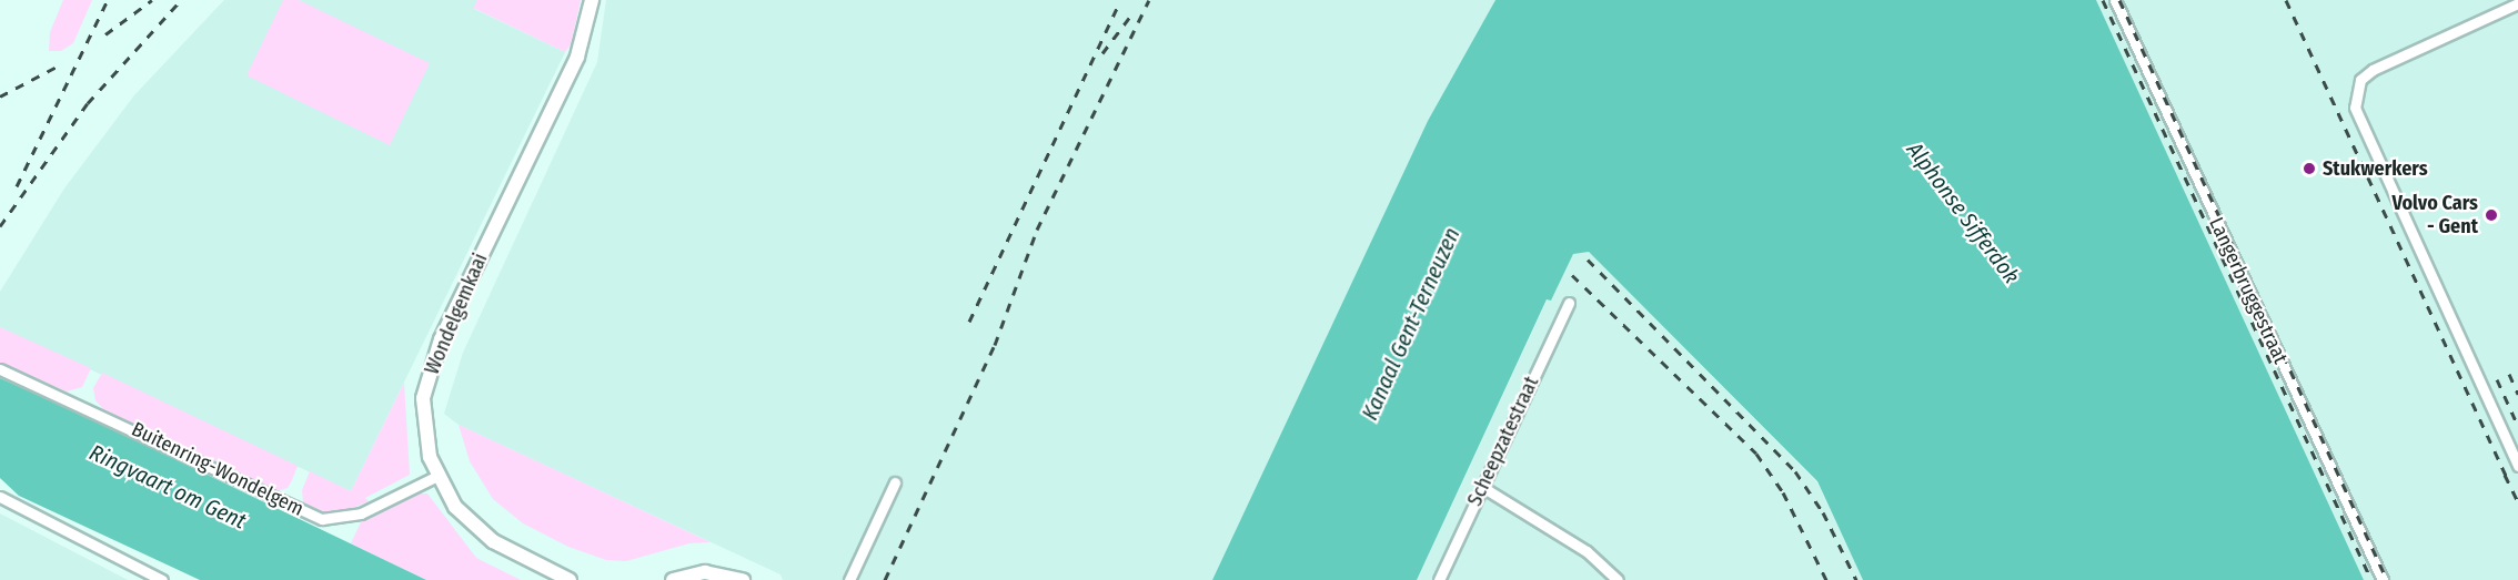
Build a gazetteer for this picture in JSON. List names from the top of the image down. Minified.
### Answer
{"streets":{"main road":["Wondelgemkaai"],"street":["Langerbruggestraat","Scheepzatestraat","Buitenring-Wondelgem"]},"crossings":[["Wondelgemkaai","Buitenring-Wondelgem"]],"water":["Alphonse Sifferdok","Kanaal Gent-Terneuzen","Ringvaart om Gent"],"places":["Stukwerkers","Volvo Cars - Gent"]}
